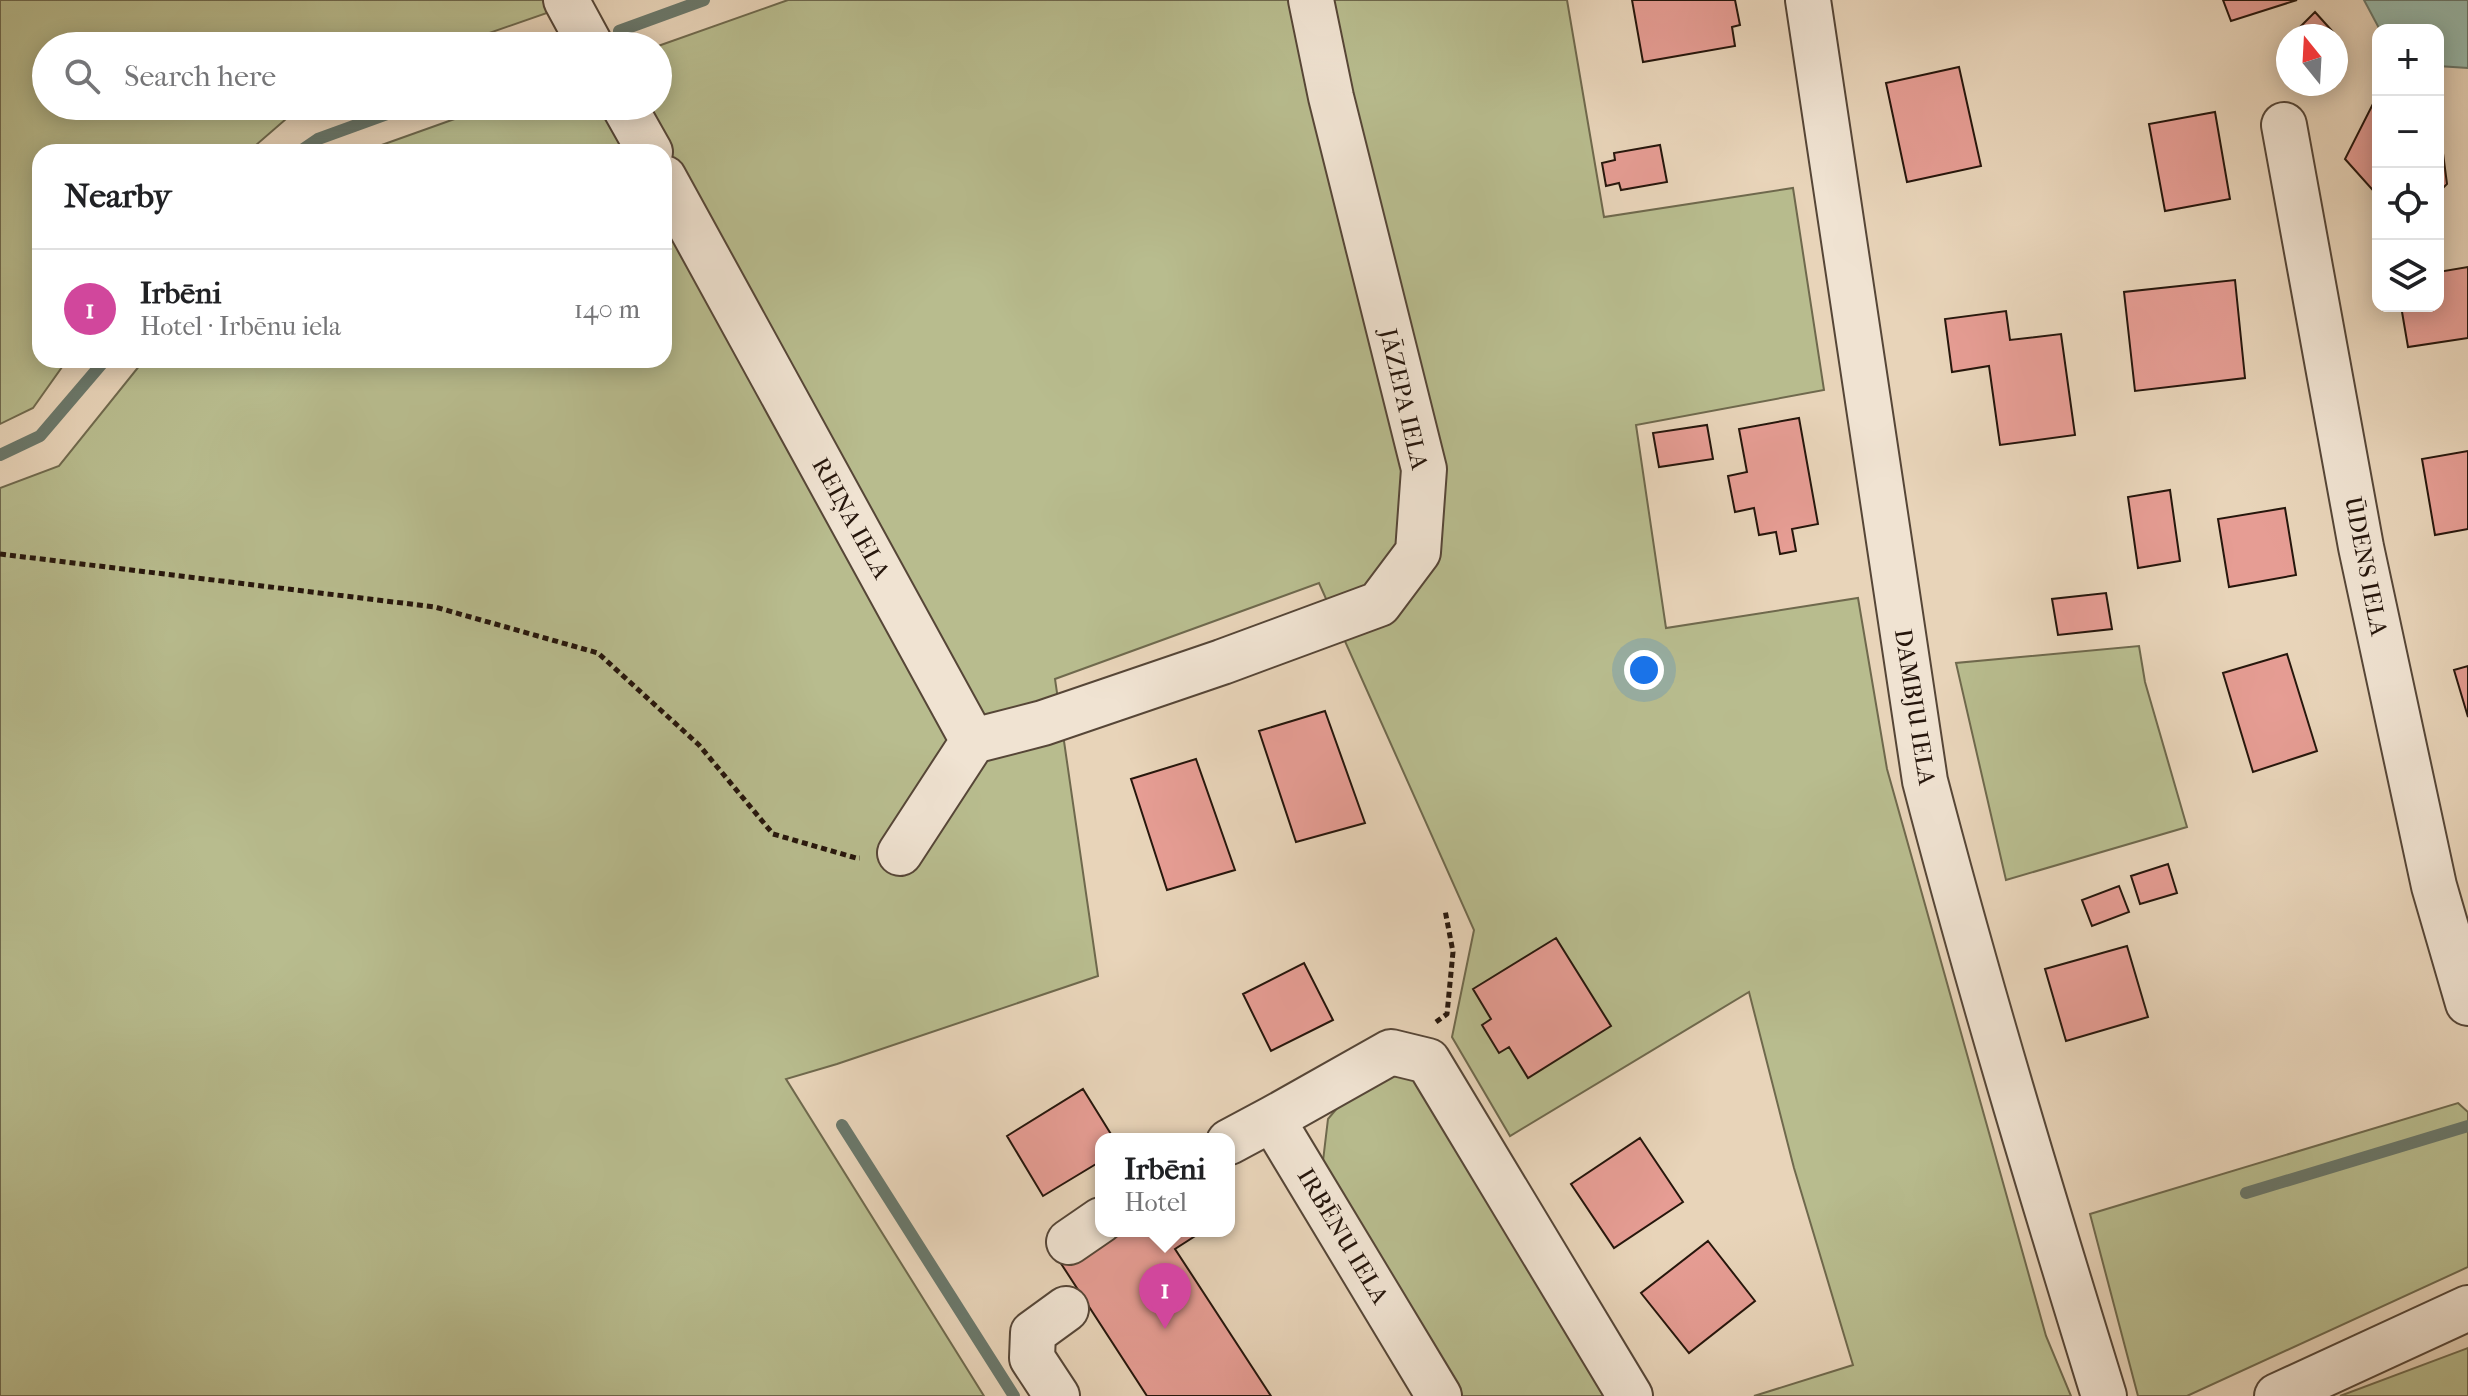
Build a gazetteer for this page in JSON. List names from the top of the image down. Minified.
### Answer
{"streets":{"street":["JĀZEPA IELA","REIŅA IELA","ŪDENS IELA","DAMBJU IELA","IRBĒNU IELA"]},"crossings":[["JĀZEPA IELA","REIŅA IELA"]],"north":"top","page":{"map_buttons":["+","−"],"search":"Search here","heading":"Nearby","list":[{"mark":"1","name":"Irbēni","note":"Hotel · Irbēnu iela","value":"140 m"}],"popup":["Irbēni","Hotel"],"pins":"1"}}
